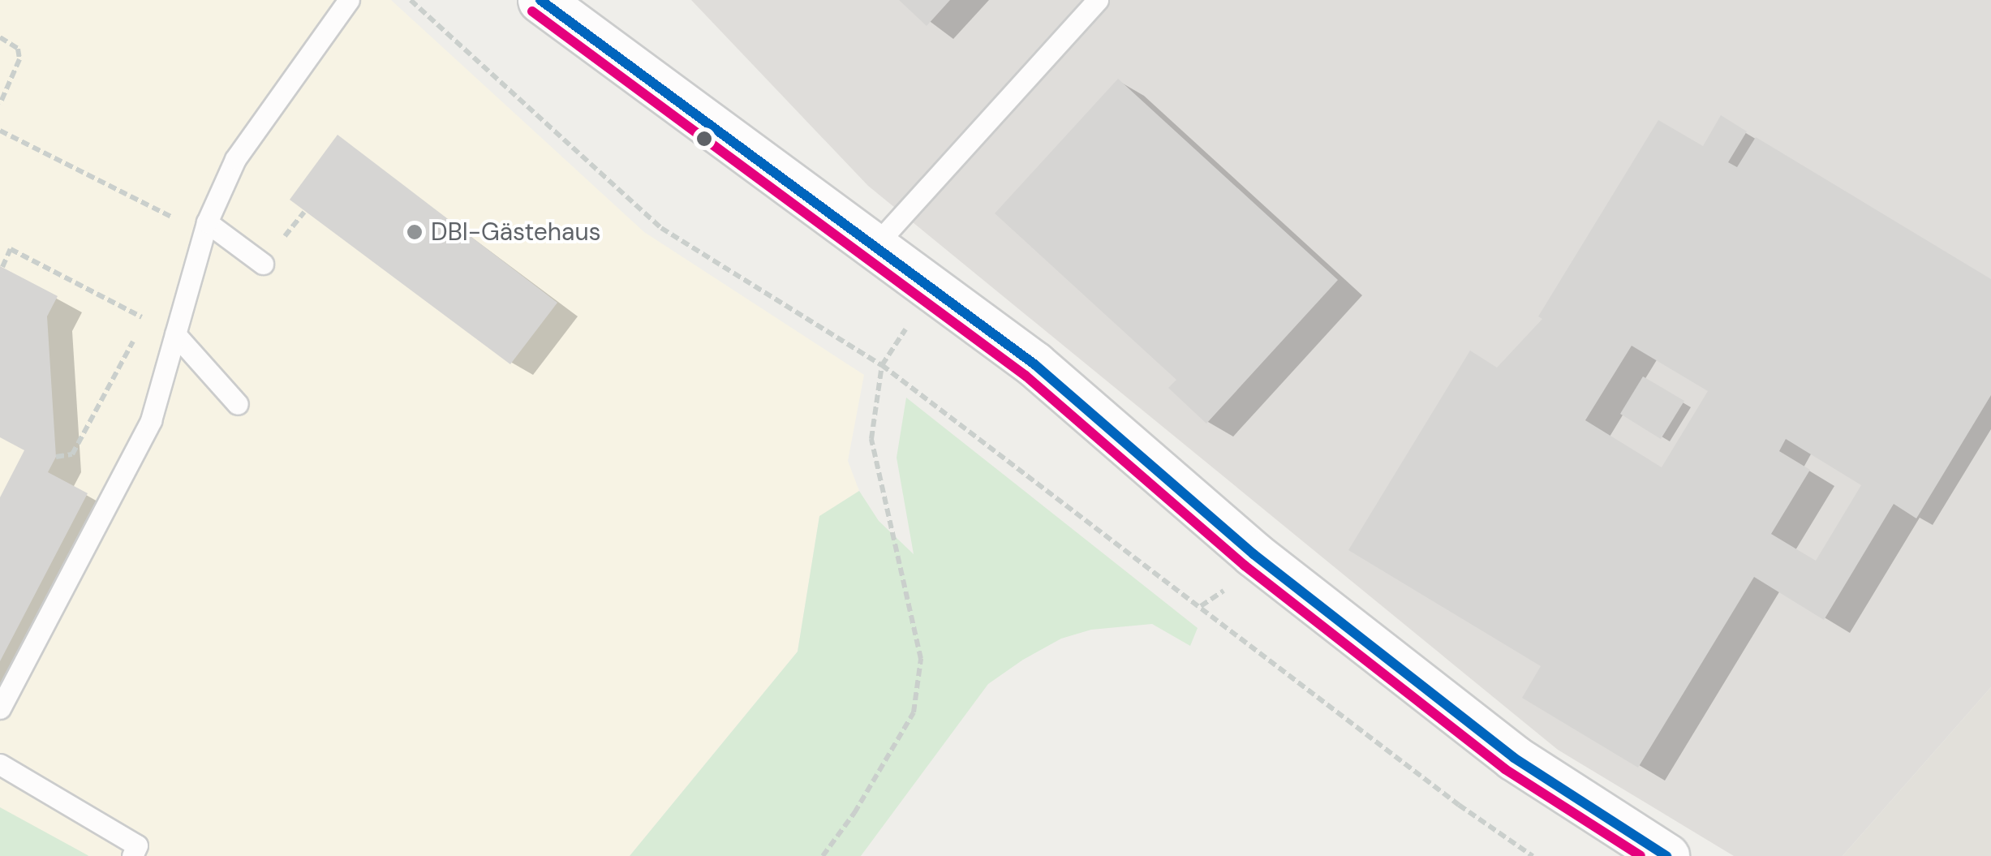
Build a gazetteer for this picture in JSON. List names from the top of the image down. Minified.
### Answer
{"places":["DBI-Gästehaus"]}
